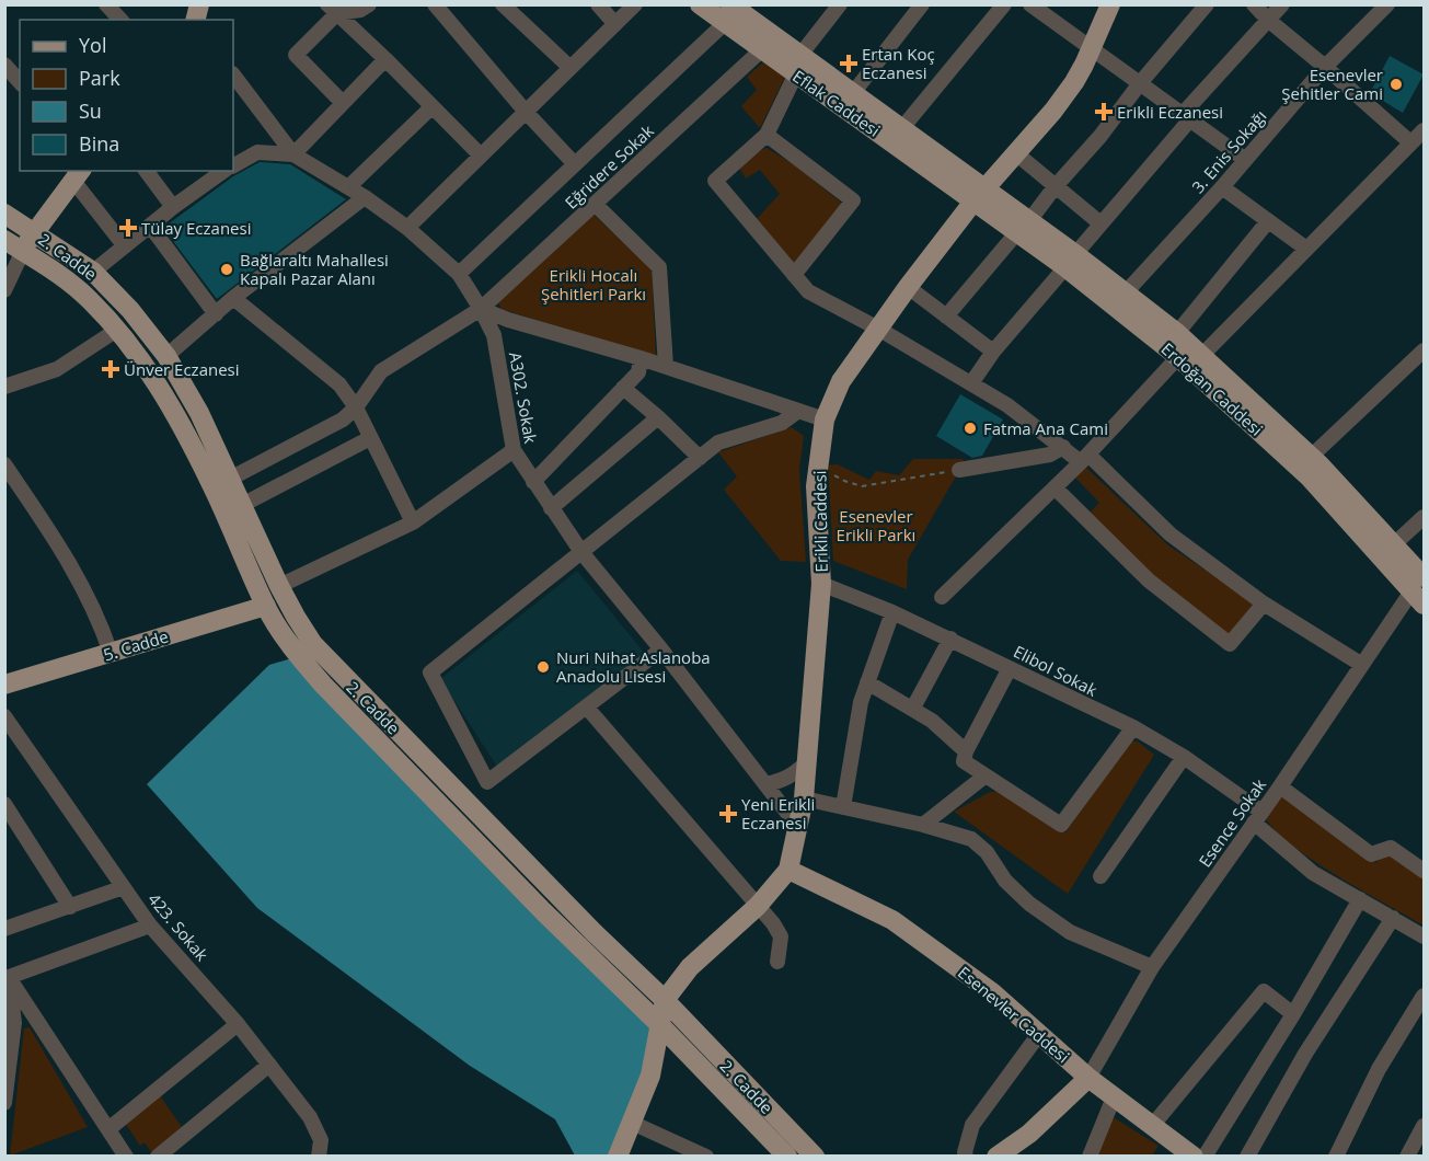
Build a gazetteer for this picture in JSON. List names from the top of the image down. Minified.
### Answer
{"streets":{"main road":["Eflak Caddesi","2. Cadde","Erdoğan Caddesi","Erikli Caddesi","5. Cadde","Esenevler Caddesi"],"street":["3. Enis Sokağı","Eğridere Sokak","A302. Sokak","Elibol Sokak","Esence Sokak","423. Sokak"]},"crossings":[["Eflak Caddesi","Eğridere Sokak"],["Eflak Caddesi","Erdoğan Caddesi"],["Eflak Caddesi","Erikli Caddesi"],["3. Enis Sokağı","Erdoğan Caddesi"],["Eğridere Sokak","2. Cadde"],["Eğridere Sokak","A302. Sokak"],["2. Cadde","Erikli Caddesi"],["2. Cadde","5. Cadde"],["Erdoğan Caddesi","Erikli Caddesi"],["Erdoğan Caddesi","Esence Sokak"],["A302. Sokak","Erikli Caddesi"],["Erikli Caddesi","Elibol Sokak"],["Erikli Caddesi","Esenevler Caddesi"],["Elibol Sokak","Esence Sokak"],["Esence Sokak","Esenevler Caddesi"]],"parks":["Erikli Hocalı Şehitleri Parkı","Esenevler Erikli Parkı"],"places":{"health":["Ertan Koç Eczanesi","Erikli Eczanesi","Tülay Eczanesi","Ünver Eczanesi","Yeni Erikli Eczanesi"],"other":["Esenevler Şehitler Cami","Bağlaraltı Mahallesi Kapalı Pazar Alanı","Fatma Ana Cami","Nuri Nihat Aslanoba Anadolu Lisesi"]},"legend":["Yol","Park","Su","Bina"]}
